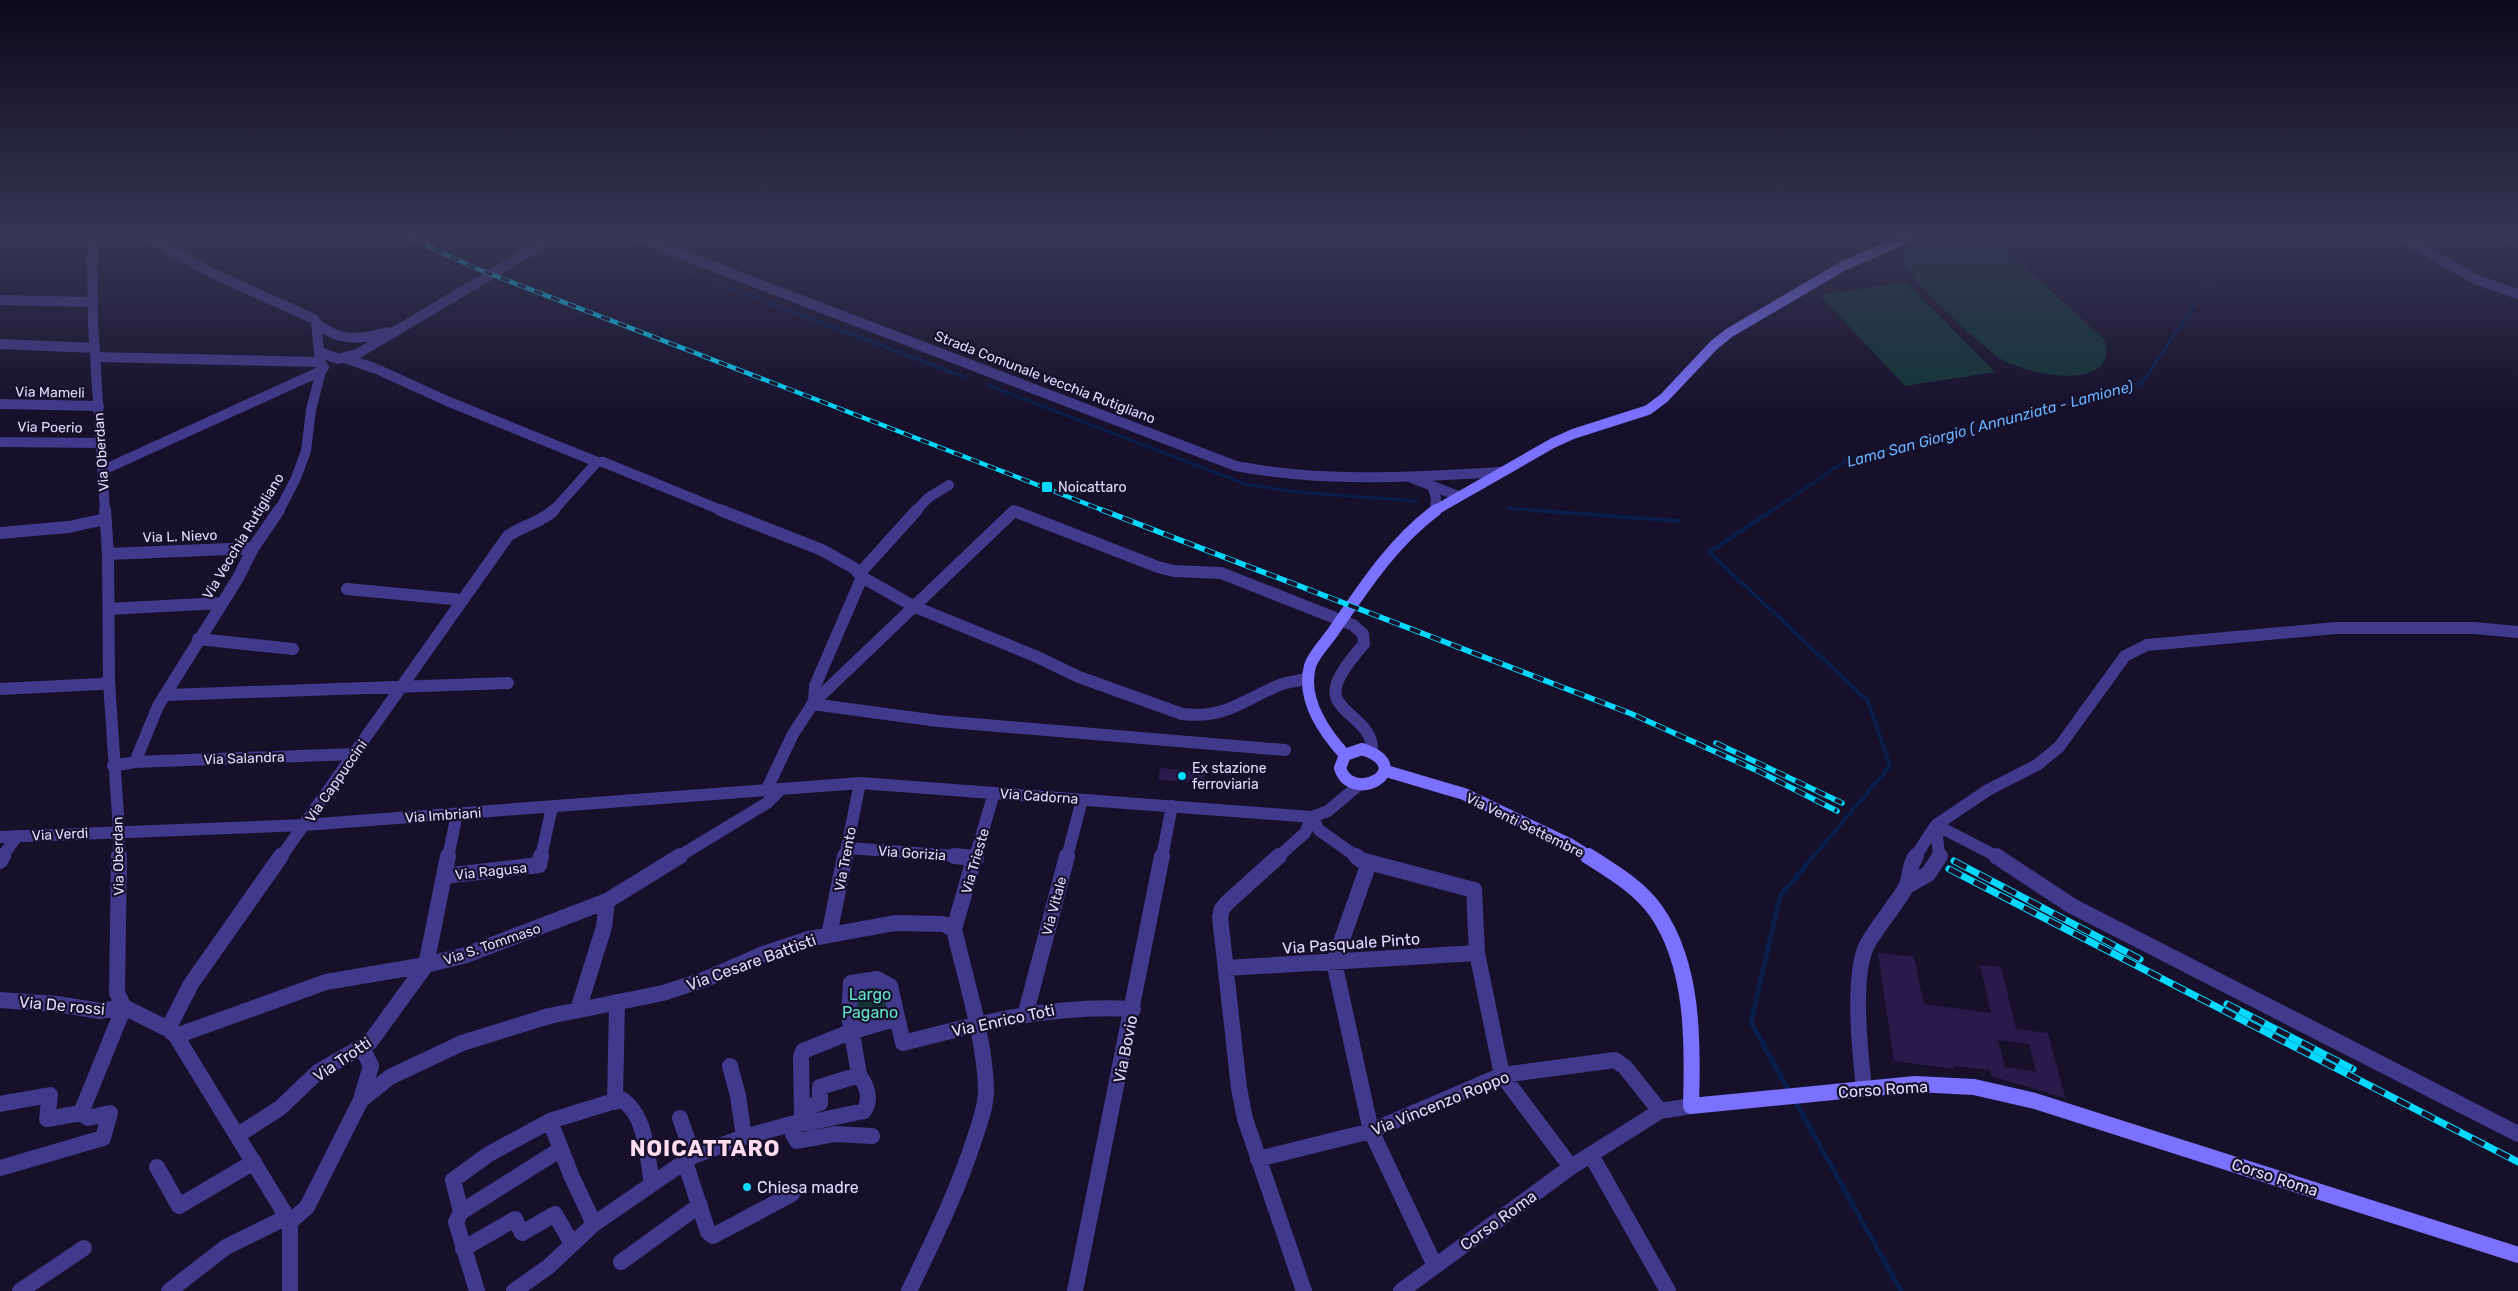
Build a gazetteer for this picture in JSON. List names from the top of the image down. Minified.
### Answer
{"streets":{"main road":["Via Venti Settembre","Corso Roma"],"street":["Strada Comunale vecchia Rutigliano","Via Mameli","Via Poerio","Via Oberdan","Via L. Nievo","Via Vecchia Rutigliano","Via Salandra","Via Cappuccini","Via Cadorna","Via Imbriani","Via Verdi","Via Gorizia","Via Trento","Via Trieste","Via Ragusa","Via Vitale","Via Pasquale Pinto","Via S. Tommaso","Via Cesare Battisti","Via De rossi","Via Enrico Toti","Via Bovio","Via Trotti","Via Vincenzo Roppo"]},"crossings":[["Via Mameli","Via Oberdan"],["Via Poerio","Via Oberdan"],["Via Oberdan","Via L. Nievo"],["Via Oberdan","Via Imbriani"],["Via Oberdan","Via Verdi"],["Via Oberdan","Via De rossi"],["Via L. Nievo","Via Vecchia Rutigliano"],["Via Vecchia Rutigliano","Via Salandra"],["Via Salandra","Via Cappuccini"],["Via Cappuccini","Via Imbriani"],["Via Cappuccini","Via S. Tommaso"],["Via Cadorna","Via Imbriani"],["Via Cadorna","Via Trento"],["Via Cadorna","Via Trieste"],["Via Cadorna","Via Vitale"],["Via Cadorna","Via S. Tommaso"],["Via Cadorna","Via Bovio"],["Via Imbriani","Via Verdi"],["Via Imbriani","Via Ragusa"],["Via Venti Settembre","Corso Roma"],["Via Gorizia","Via Trento"],["Via Gorizia","Via Trieste"],["Via Trento","Via Cesare Battisti"],["Via Trieste","Via Cesare Battisti"],["Via Vitale","Via Enrico Toti"],["Via S. Tommaso","Via Trotti"],["Via Enrico Toti","Via Bovio"],["Corso Roma","Via Vincenzo Roppo"]],"districts":["NOICATTARO"],"water":["Lama San Giorgio ( Annunziata - Lamione)"],"parks":["Largo Pagano"],"places":{"transit":["Noicattaro"],"other":["Ex stazione ferroviaria","Chiesa madre"]}}
